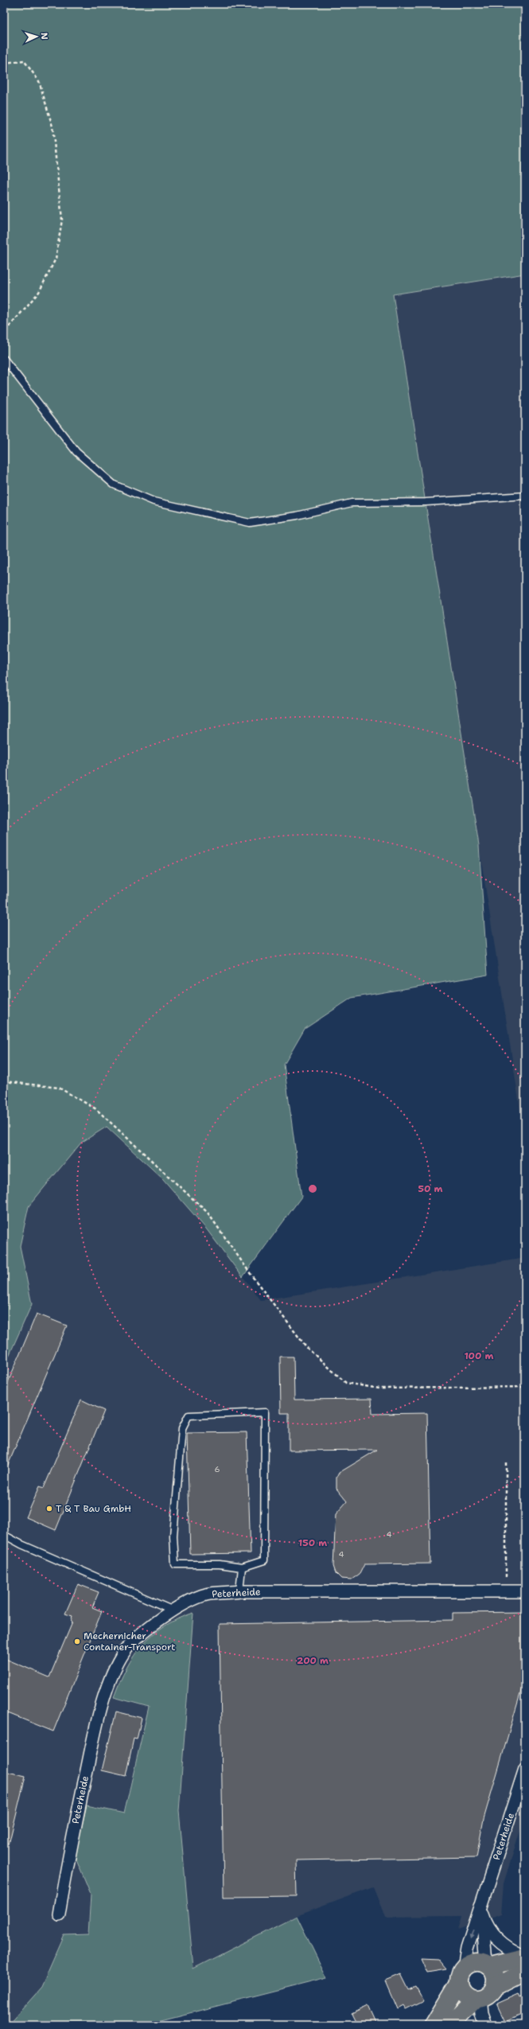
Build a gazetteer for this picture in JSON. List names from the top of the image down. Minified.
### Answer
{"streets":{"street":["Peterheide"]},"places":["T & T Bau GmbH","Mechernicher Container-Transport"],"house_numbers":["6","4","4"],"north":"right","rings":["50 m","100 m","150 m","200 m"]}
